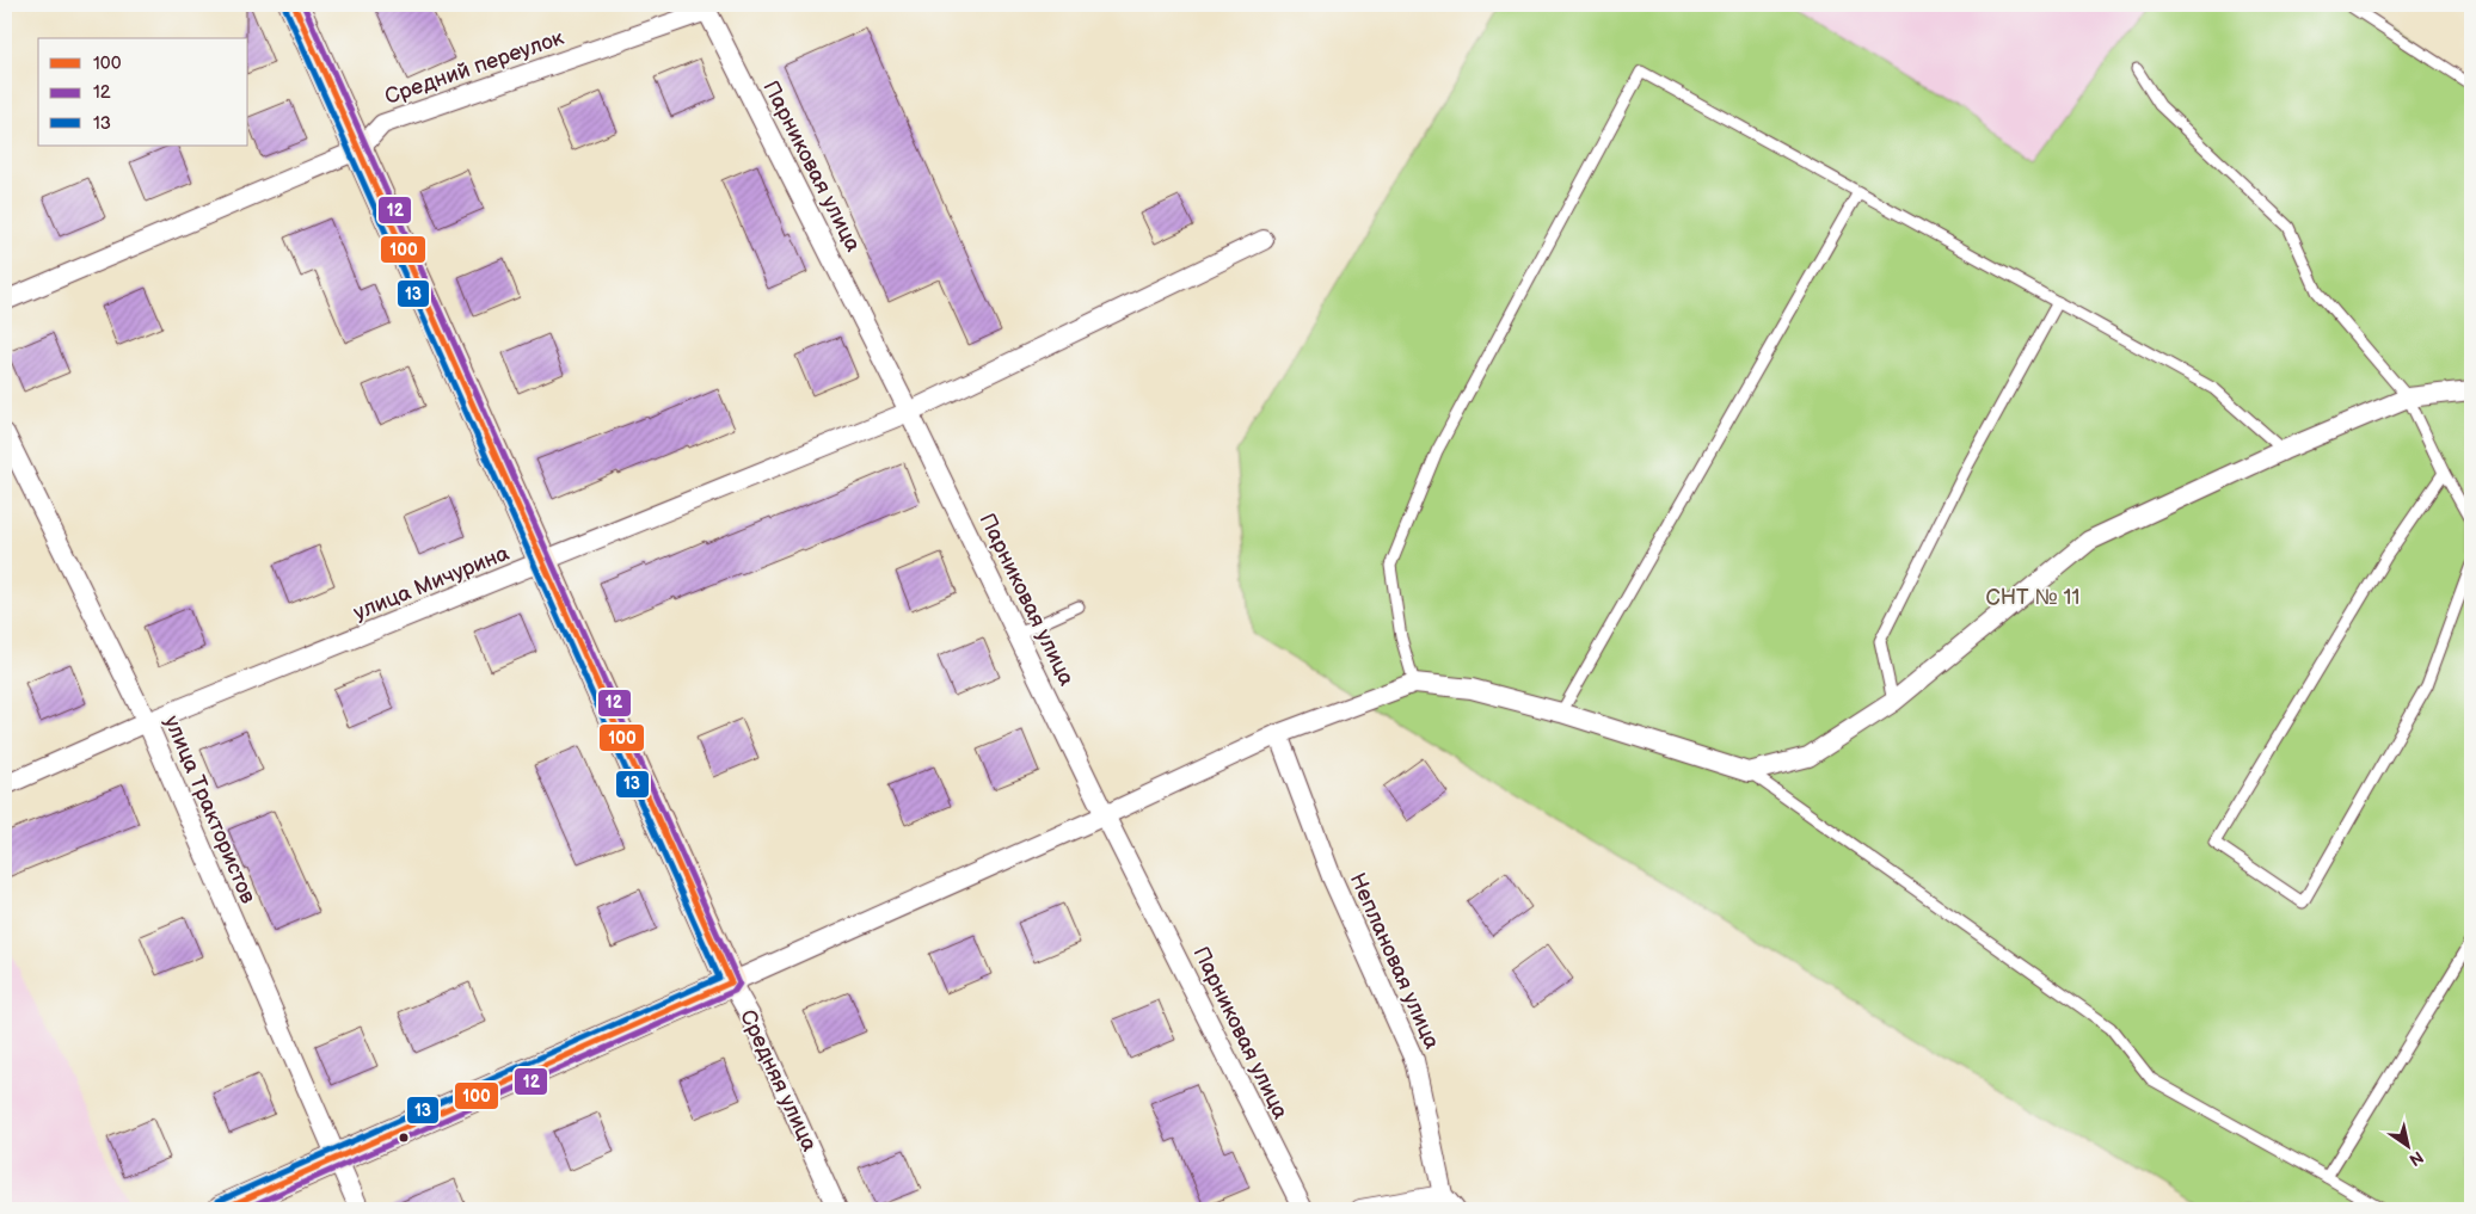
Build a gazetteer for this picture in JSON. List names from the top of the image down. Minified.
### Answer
{"streets":{"main road":["Средняя улица"],"street":["Средний переулок","Парниковая улица","улица Мичурина","улица Трактористов","Неплановая улица"]},"crossings":[["Средний переулок","Парниковая улица"],["Средний переулок","Средняя улица"],["Парниковая улица","улица Мичурина"],["улица Мичурина","улица Трактористов"],["улица Мичурина","Средняя улица"]],"parks":["СНТ № 11"],"lines":["transit line 100","transit line 12","transit line 13"],"legend":["100","12","13"],"north":"bottom right"}
